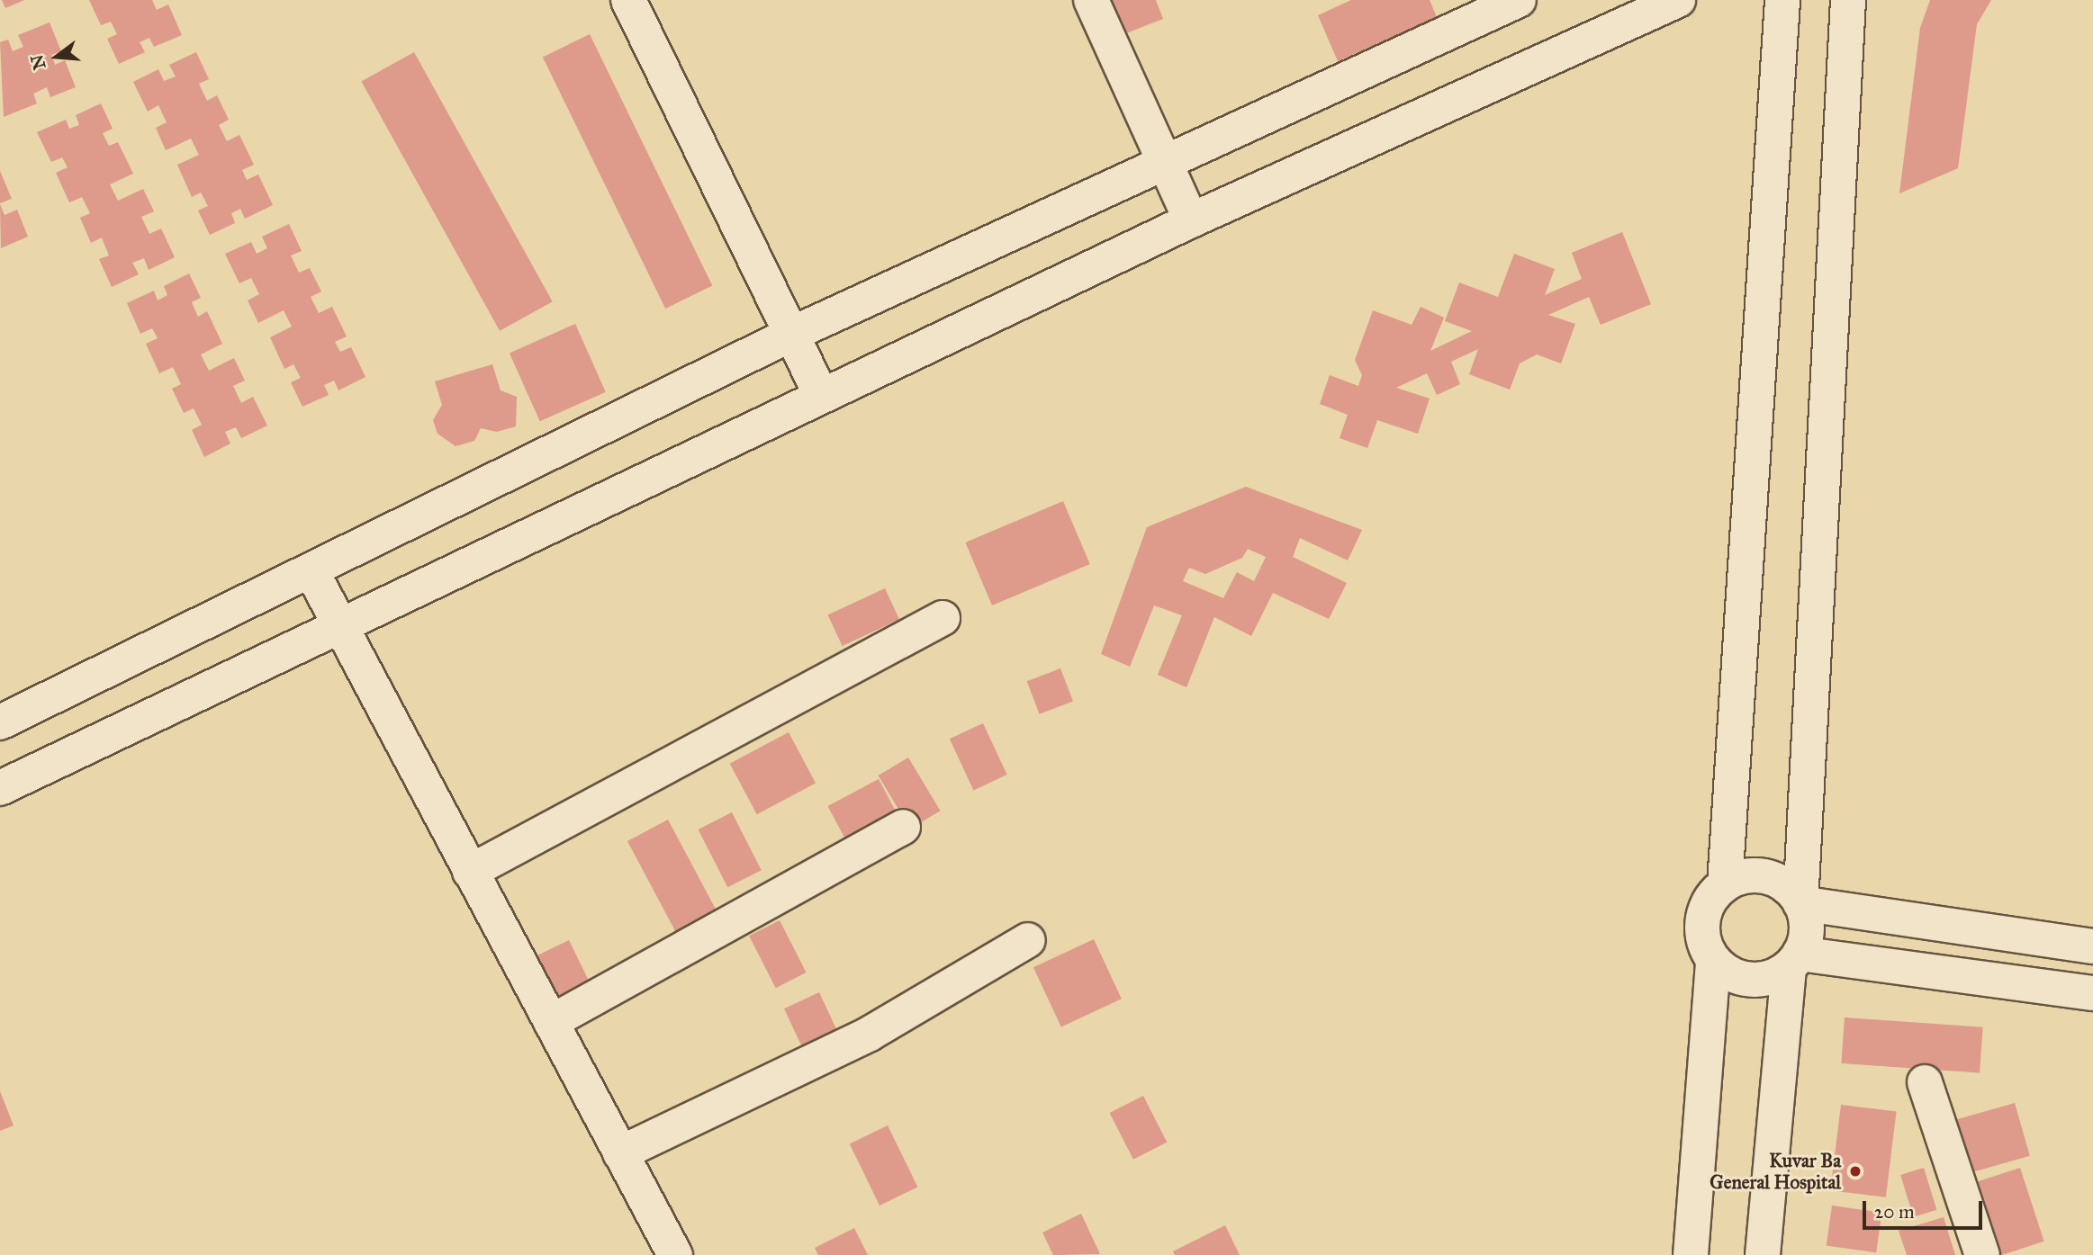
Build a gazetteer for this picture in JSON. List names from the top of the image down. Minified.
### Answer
{"places":["Kuvar Ba General Hospital"],"scale_bar":"20 m","north":"left"}
